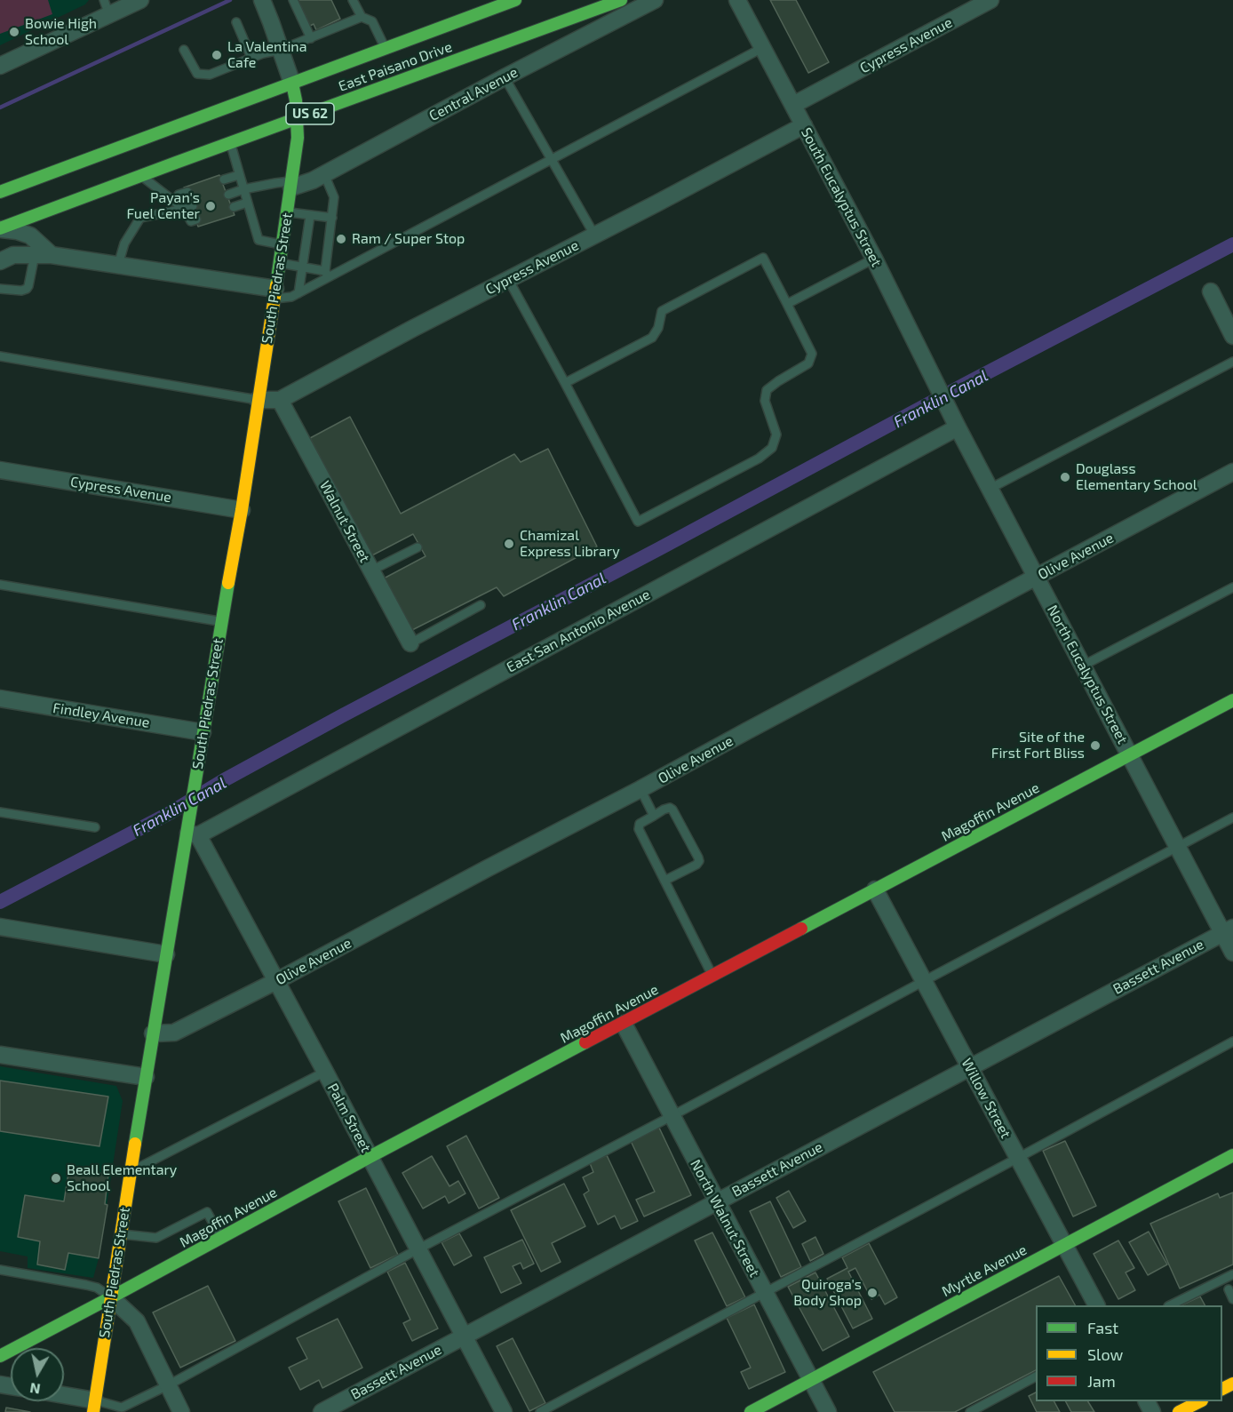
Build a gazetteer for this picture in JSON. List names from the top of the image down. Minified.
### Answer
{"streets":{"main road":["East Paisano Drive","US 62","South Piedras Street","Magoffin Avenue","Myrtle Avenue"],"street":["Cypress Avenue","Central Avenue","South Eucalyptus Street","Walnut Street","Olive Avenue","East San Antonio Avenue","North Eucalyptus Street","Findley Avenue","Bassett Avenue","Willow Street","Palm Street","North Walnut Street"]},"crossings":[["Cypress Avenue","South Eucalyptus Street"],["Cypress Avenue","South Piedras Street"],["Cypress Avenue","Walnut Street"],["East Paisano Drive","South Piedras Street"],["Central Avenue","South Piedras Street"],["South Eucalyptus Street","North Eucalyptus Street"],["South Piedras Street","Olive Avenue"],["South Piedras Street","East San Antonio Avenue"],["South Piedras Street","Findley Avenue"],["South Piedras Street","Magoffin Avenue"],["South Piedras Street","Palm Street"],["Olive Avenue","North Eucalyptus Street"],["Olive Avenue","Palm Street"],["East San Antonio Avenue","North Eucalyptus Street"],["East San Antonio Avenue","Palm Street"],["North Eucalyptus Street","Magoffin Avenue"],["North Eucalyptus Street","Bassett Avenue"],["Magoffin Avenue","Willow Street"],["Magoffin Avenue","Palm Street"],["Magoffin Avenue","North Walnut Street"],["Bassett Avenue","Willow Street"],["Bassett Avenue","Palm Street"],["Bassett Avenue","North Walnut Street"],["Willow Street","Myrtle Avenue"],["North Walnut Street","Myrtle Avenue"]],"water":["Franklin Canal"],"places":["Bowie High School","La Valentina Cafe","Payan's Fuel Center","Ram / Super Stop","Douglass Elementary School","Chamizal Express Library","Site of the First Fort Bliss","Beall Elementary School","Quiroga's Body Shop"],"legend":["Fast","Slow","Jam"],"north":"bottom"}
